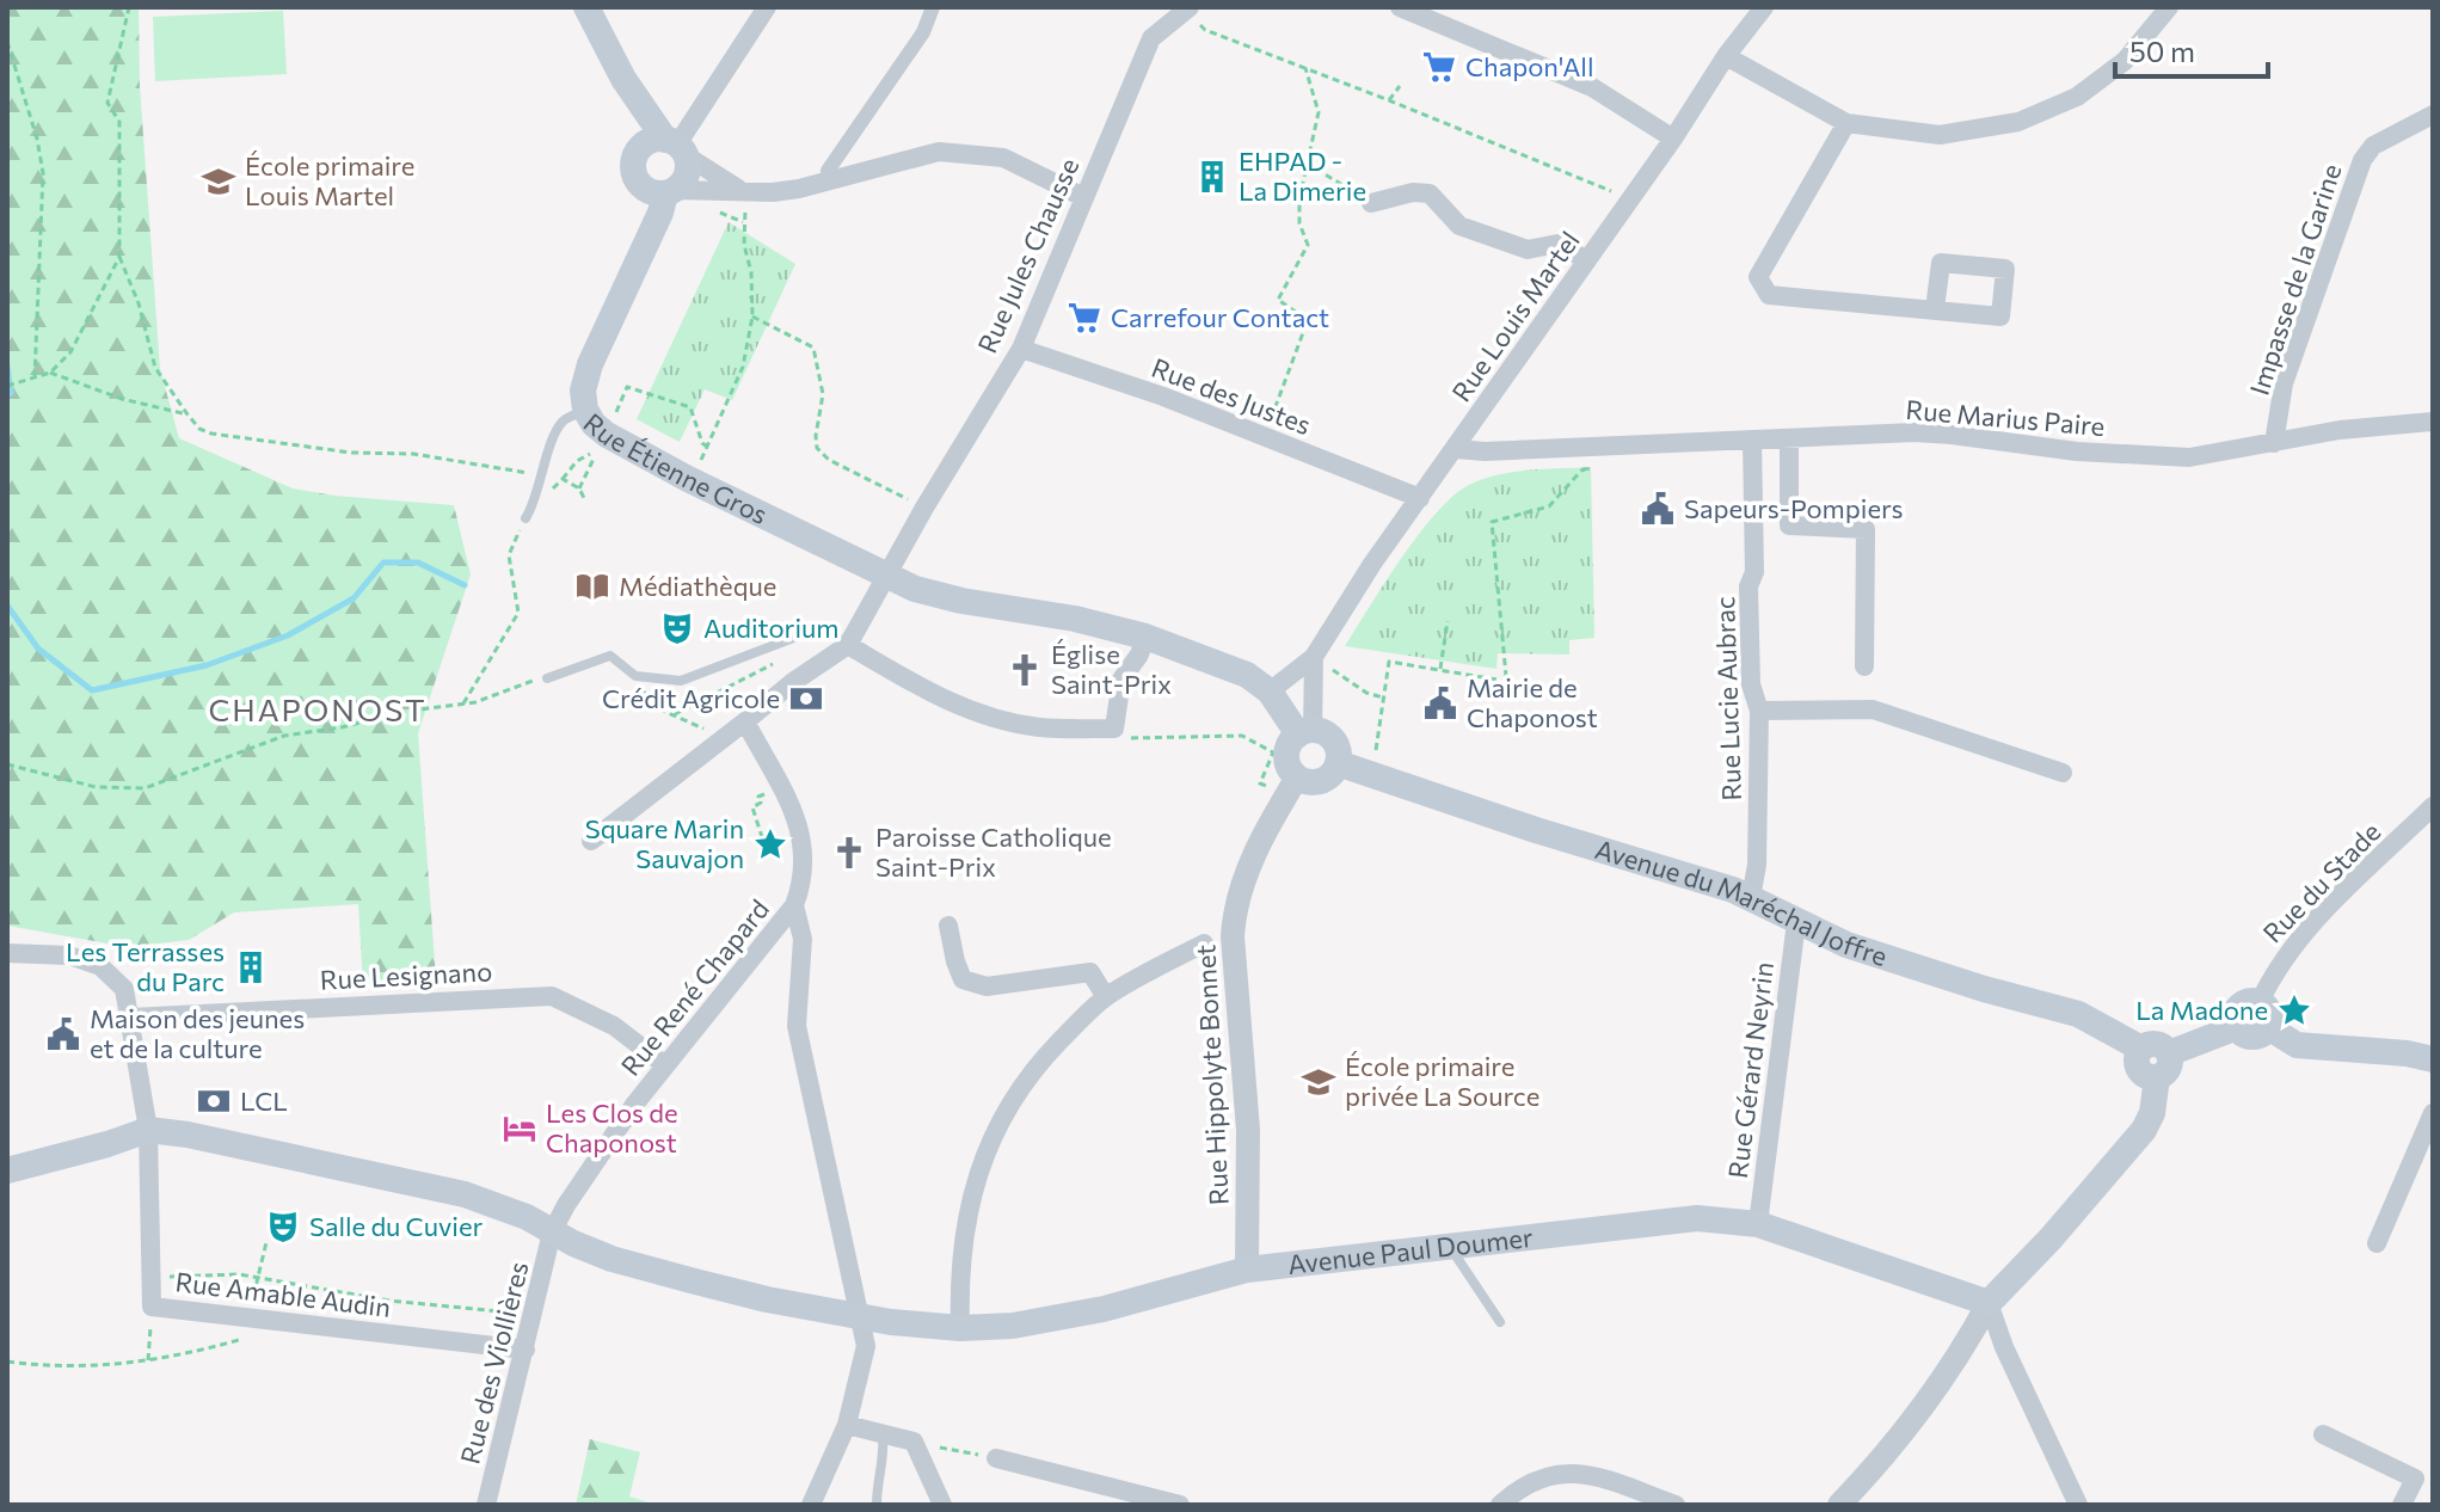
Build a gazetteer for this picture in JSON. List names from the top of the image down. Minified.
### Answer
{"streets":{"main road":["Rue Étienne Gros","Avenue du Maréchal Joffre","Avenue Paul Doumer"],"street":["Rue Jules Chausse","Impasse de la Garine","Rue Louis Martel","Rue des Justes","Rue Marius Paire","Rue Lucie Aubrac","Rue du Stade","Rue Lesignano","Rue René Chapard","Rue Gérard Neyrin","Rue Hippolyte Bonnet","Rue Amable Audin","Rue des Viollières"]},"crossings":[["Rue Jules Chausse","Rue des Justes"],["Rue Jules Chausse","Rue Étienne Gros"],["Impasse de la Garine","Rue Marius Paire"],["Rue Louis Martel","Rue des Justes"],["Rue Louis Martel","Rue Marius Paire"],["Rue Marius Paire","Rue Lucie Aubrac"],["Rue Lucie Aubrac","Avenue du Maréchal Joffre"],["Avenue du Maréchal Joffre","Rue Gérard Neyrin"],["Avenue du Maréchal Joffre","Rue Hippolyte Bonnet"],["Rue Lesignano","Rue René Chapard"],["Rue Lesignano","Rue Amable Audin"],["Rue René Chapard","Avenue Paul Doumer"],["Rue René Chapard","Rue des Viollières"],["Rue Gérard Neyrin","Avenue Paul Doumer"],["Rue Hippolyte Bonnet","Avenue Paul Doumer"],["Avenue Paul Doumer","Rue Amable Audin"],["Avenue Paul Doumer","Rue des Viollières"],["Rue Amable Audin","Rue des Viollières"]],"districts":["CHAPONOST"],"places":{"supermarket":["Chapon'All","Carrefour Contact"],"building":["EHPAD - La Dimerie","Les Terrasses du Parc"],"school or university":["École primaire Louis Martel","École primaire privée La Source"],"public building":["Sapeurs-Pompiers","Mairie de Chaponost","Maison des jeunes et de la culture"],"library":["Médiathèque"],"theatre":["Auditorium","Salle du Cuvier"],"church":["Église Saint-Prix","Paroisse Catholique Saint-Prix"],"bank":["Crédit Agricole","LCL"],"place":["Square Marin Sauvajon","La Madone"],"hotel":["Les Clos de Chaponost"]},"scale_bar":"50 m"}
